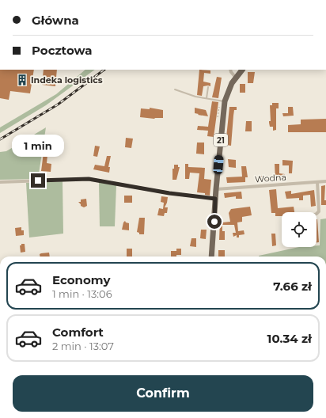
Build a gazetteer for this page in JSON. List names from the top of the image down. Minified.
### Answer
{"streets":{"main road":["21"],"street":["Wodna"]},"crossings":[["21","Wodna"]],"places":{"building":["Indeka logistics"]},"page":{"banner":["Główna","Pocztowa"],"bubble":"1 min","list":[{"name":"Economy","note":"1 min · 13:06","value":"7.66 zł"},{"name":"Comfort","note":"2 min · 13:07","value":"10.34 zł"}],"buttons":"Confirm"}}
